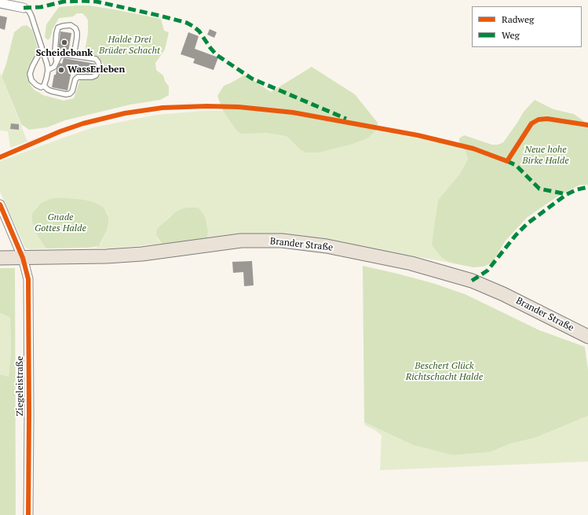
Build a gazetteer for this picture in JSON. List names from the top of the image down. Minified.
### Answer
{"streets":{"main road":["Brander Straße"],"street":["Ziegeleistraße"]},"crossings":[["Brander Straße","Ziegeleistraße"]],"parks":["Halde Drei Brüder Schacht","Neue hohe Birke Halde","Gnade Gottes Halde","Beschert Glück Richtschacht Halde"],"places":["Scheidebank","WassErleben"],"legend":["Radweg","Weg"]}
